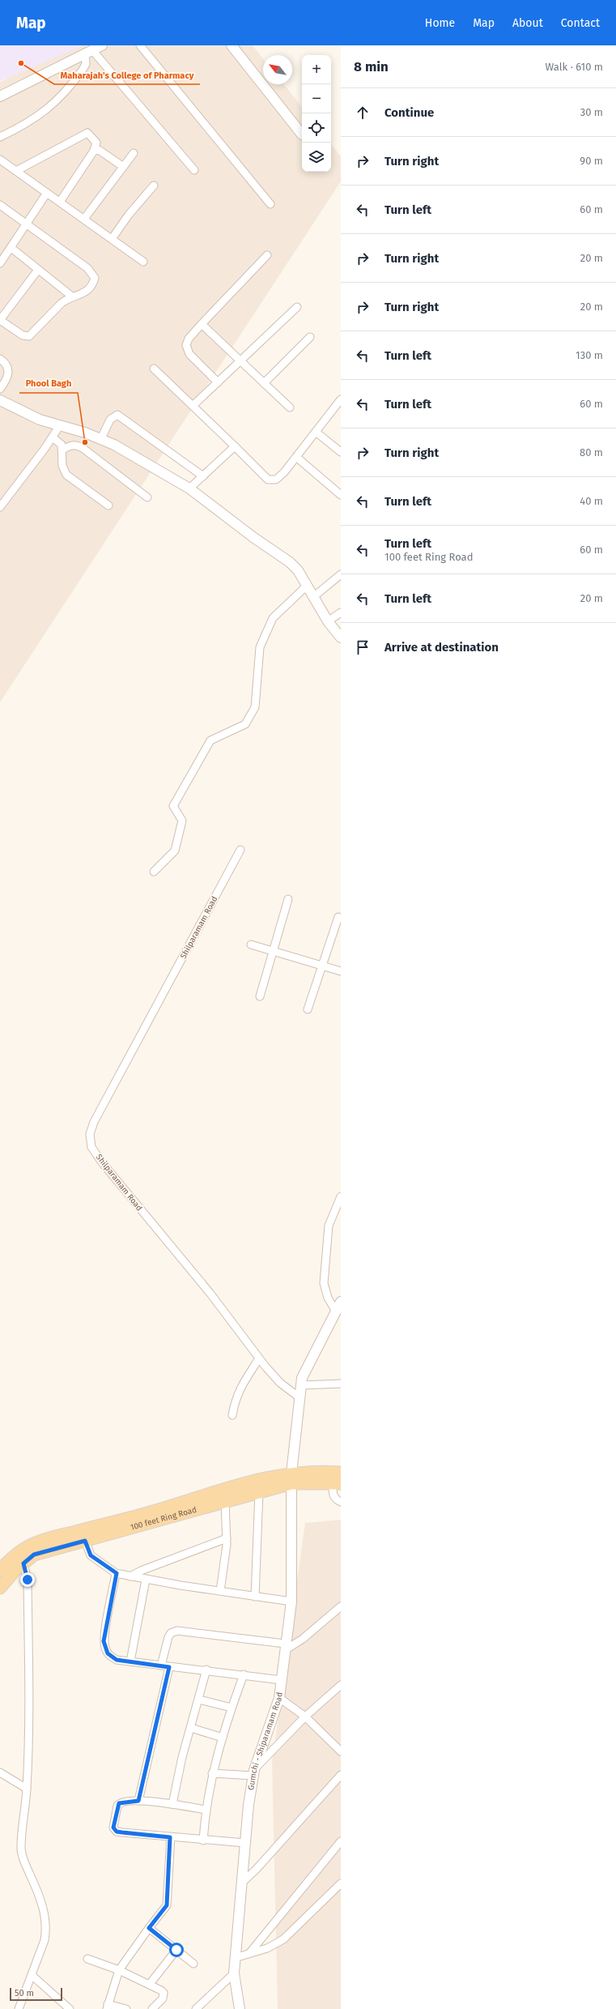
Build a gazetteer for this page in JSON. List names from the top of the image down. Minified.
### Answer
{"streets":{"main road":["100 feet Ring Road"],"street":["Shilparamam Road","Gumchi - Shiparamam Road"]},"crossings":[["Shilparamam Road","Gumchi - Shiparamam Road"],["100 feet Ring Road","Gumchi - Shiparamam Road"]],"places":["Maharajah's College of Pharmacy","Phool Bagh"],"scale_bar":"50 m","north":"top left","page":{"header":"Map","nav":["Home","Map","About","Contact"],"heading":["8 min","Walk · 610 m"],"map_buttons":["+","−"],"list":[["Continue","30 m"],["Turn right","90 m"],["Turn left","60 m"],["Turn right","20 m"],["Turn right","20 m"],["Turn left","130 m"],["Turn left","60 m"],["Turn right","80 m"],["Turn left","40 m"],["Turn left","100 feet Ring Road","60 m"],["Turn left","20 m"],"Arrive at destination"],"scale":"50 m"}}
